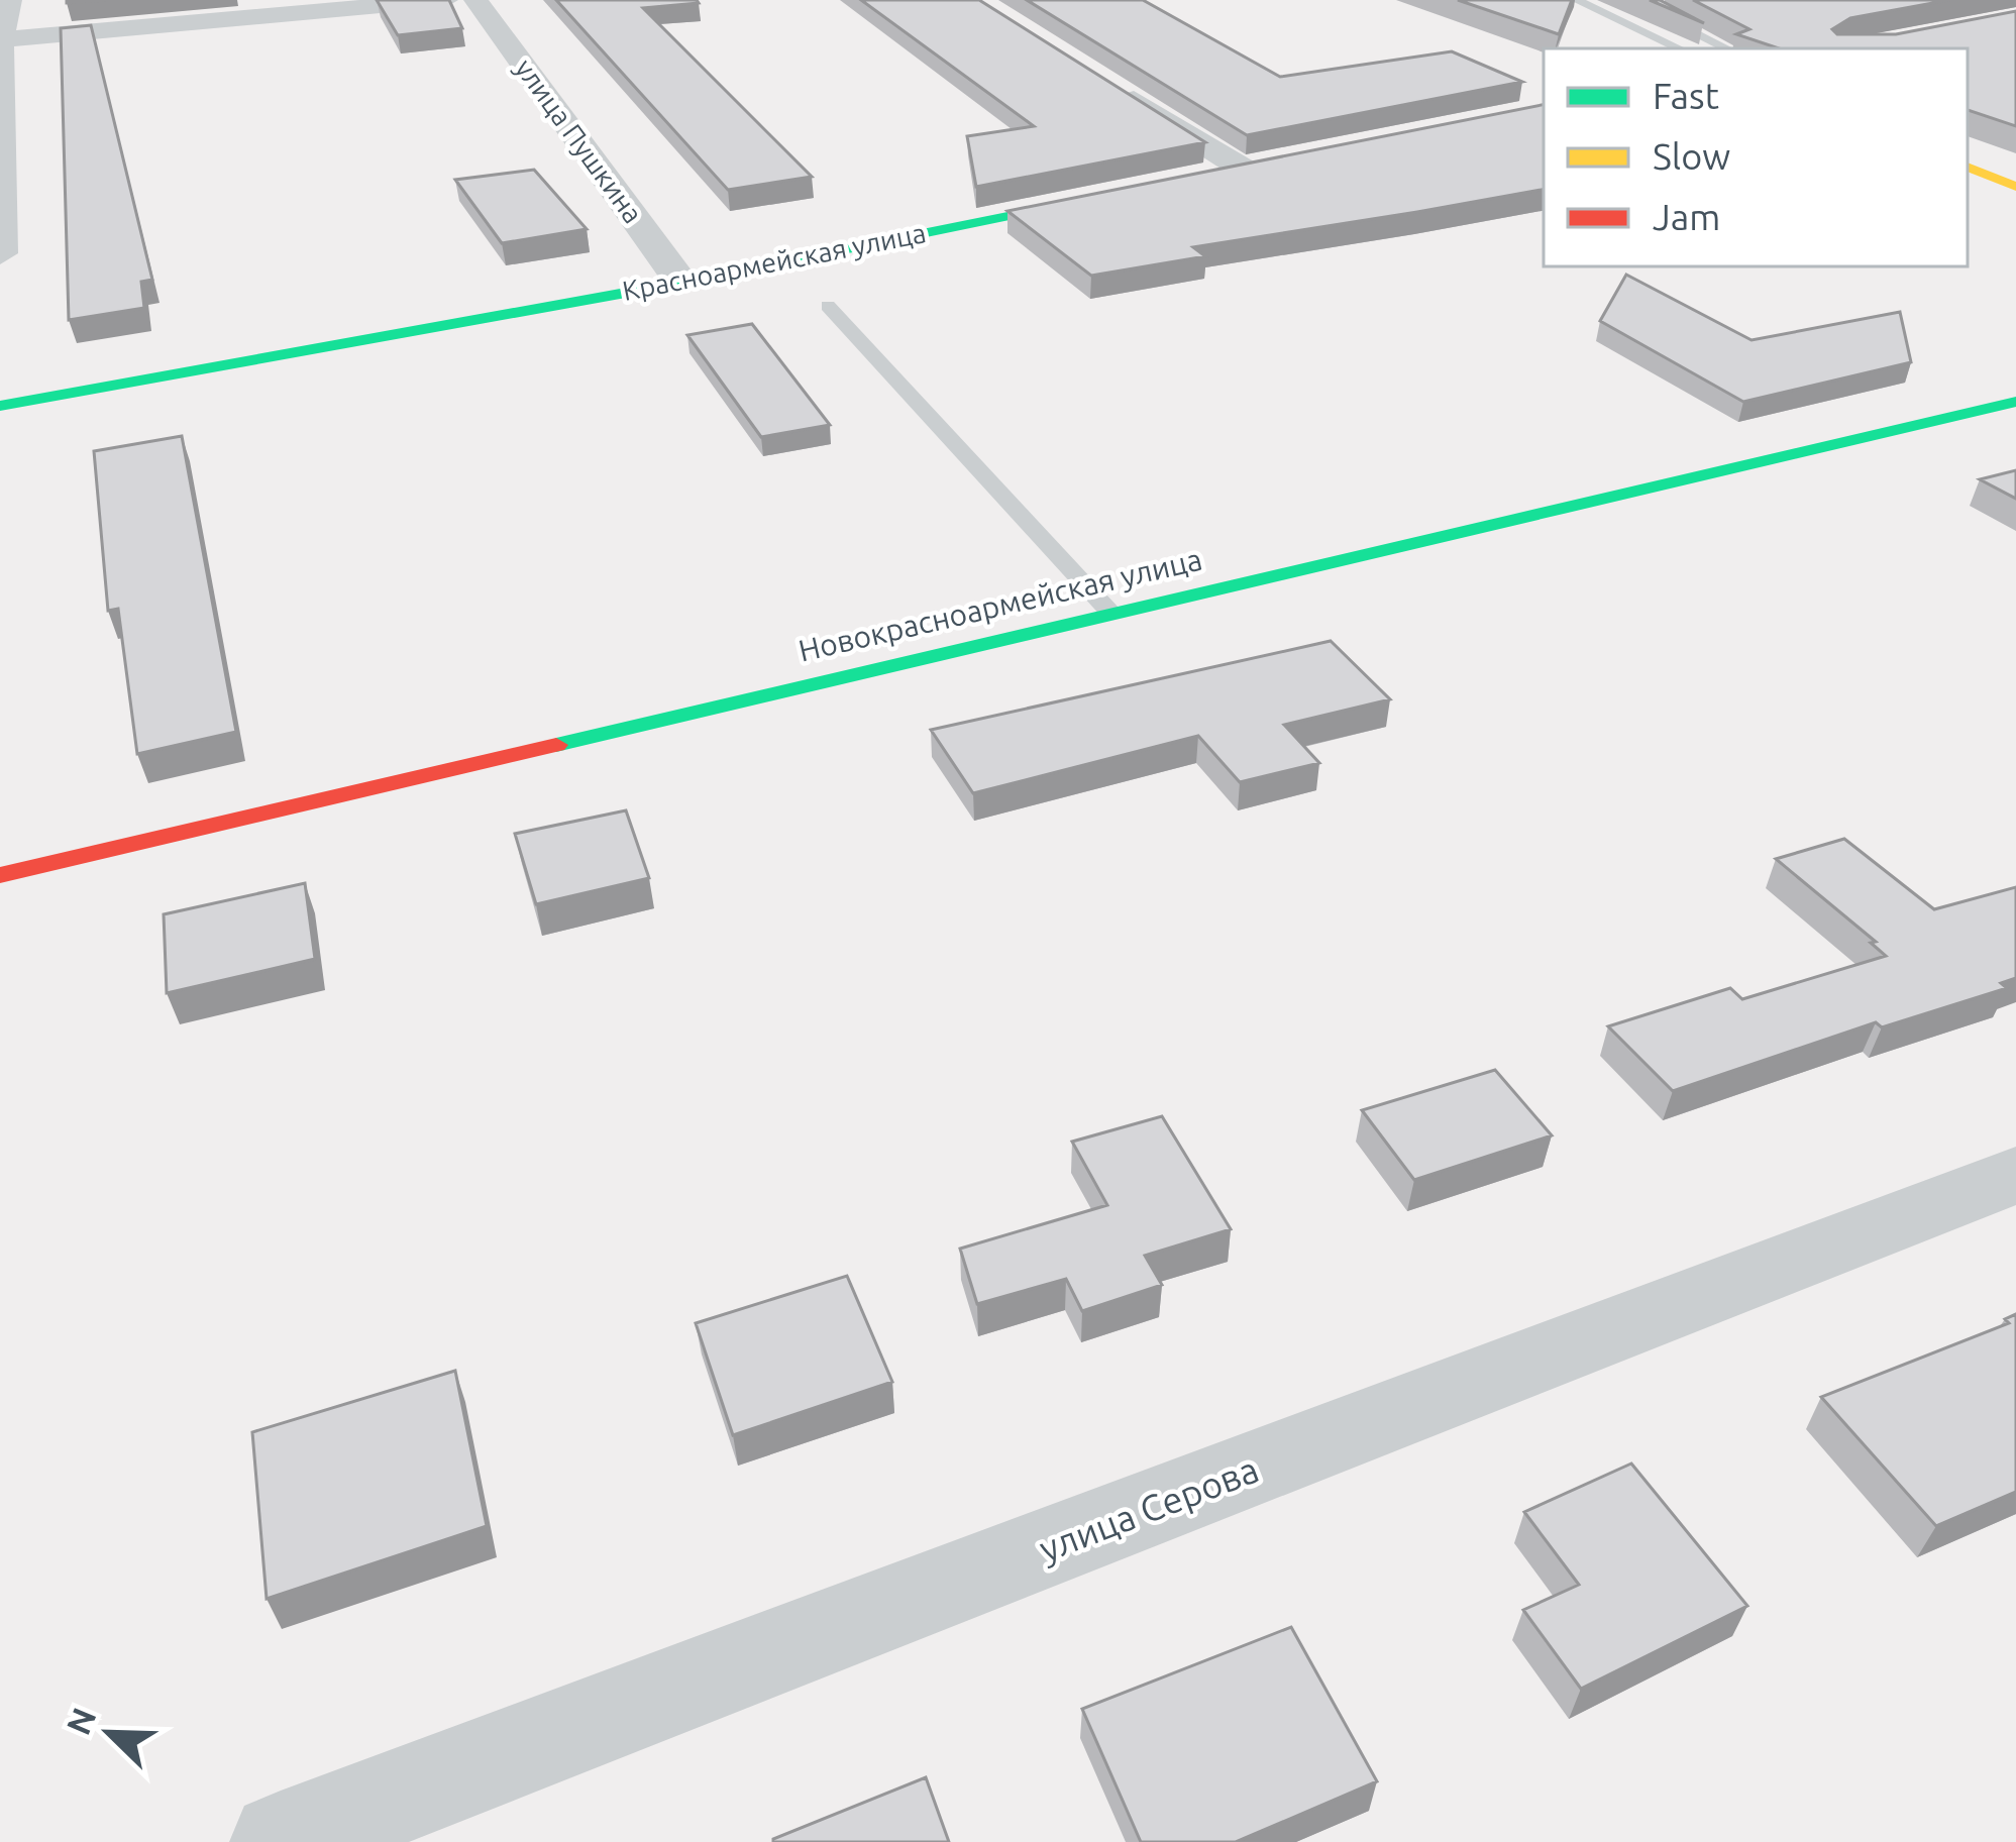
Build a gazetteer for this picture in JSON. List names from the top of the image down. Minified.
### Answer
{"streets":{"street":["улица Пушкина","Красноармейская улица","Новокрасноармейская улица","улица Серова"]},"crossings":[["улица Пушкина","Красноармейская улица"]],"legend":["Fast","Slow","Jam"],"north":"top left"}
